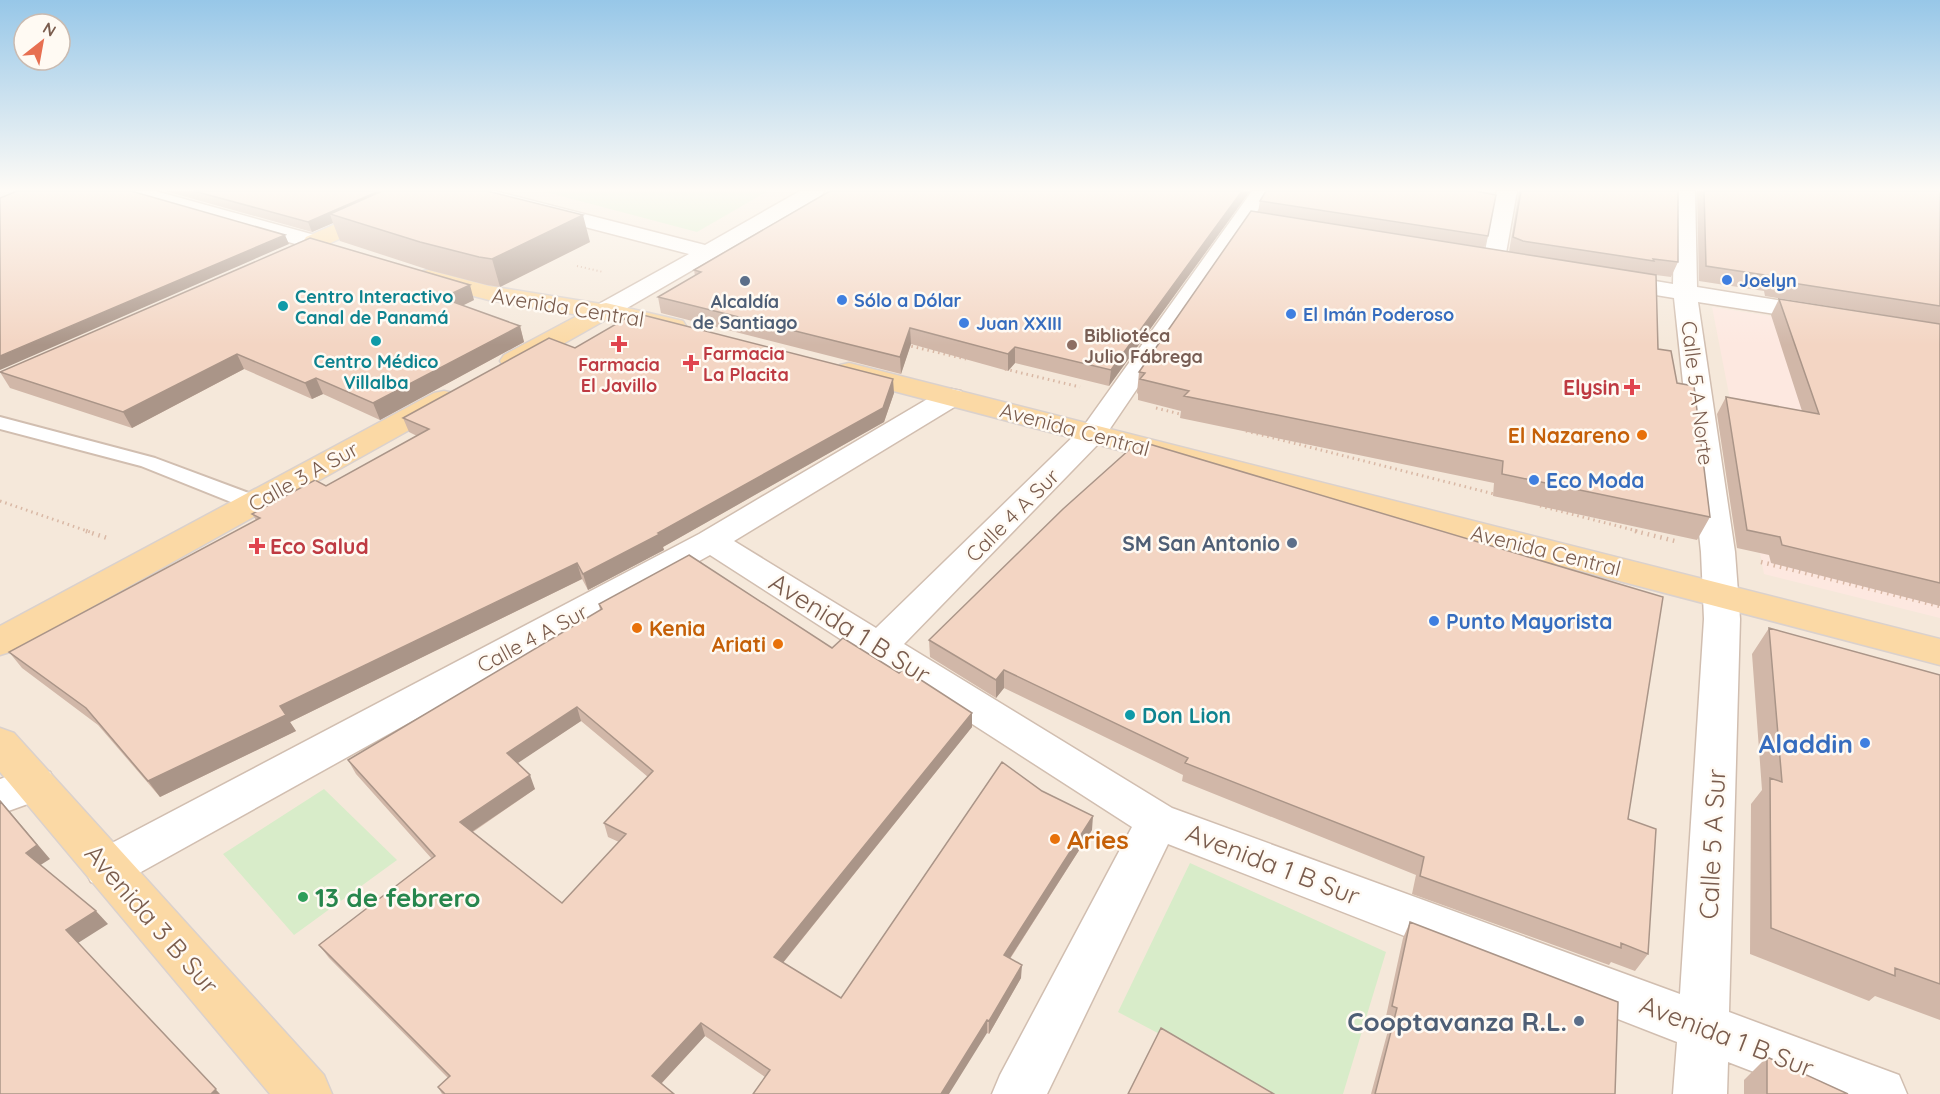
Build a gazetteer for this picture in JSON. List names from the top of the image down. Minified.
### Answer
{"streets":{"main road":["Avenida Central","Calle 3 A Sur","Avenida 3 B Sur"],"street":["Calle 5 A Norte","Calle 4 A Sur","Avenida 1 B Sur","Calle 5 A Sur"]},"crossings":[["Avenida Central","Calle 5 A Norte"],["Avenida Central","Calle 3 A Sur"],["Avenida Central","Calle 4 A Sur"],["Avenida Central","Calle 5 A Sur"],["Calle 5 A Norte","Calle 5 A Sur"],["Calle 4 A Sur","Avenida 1 B Sur"],["Calle 4 A Sur","Avenida 3 B Sur"],["Avenida 1 B Sur","Calle 5 A Sur"]],"places":{"other":["Joelyn","Alcaldía de Santiago","Sólo a Dólar","Centro Interactivo Canal de Panamá","El Imán Poderoso","Juan XXIII","Centro Médico Villalba","Bibliotéca Julio Fábrega","El Nazareno","Eco Moda","SM San Antonio","Punto Mayorista","Kenia","Ariati","Don Lion","Aladdin","Aries","13 de febrero","Cooptavanza R.L."],"health":["Farmacia El Javillo","Farmacia La Placita","Elysin","Eco Salud"]},"north":"top right"}
